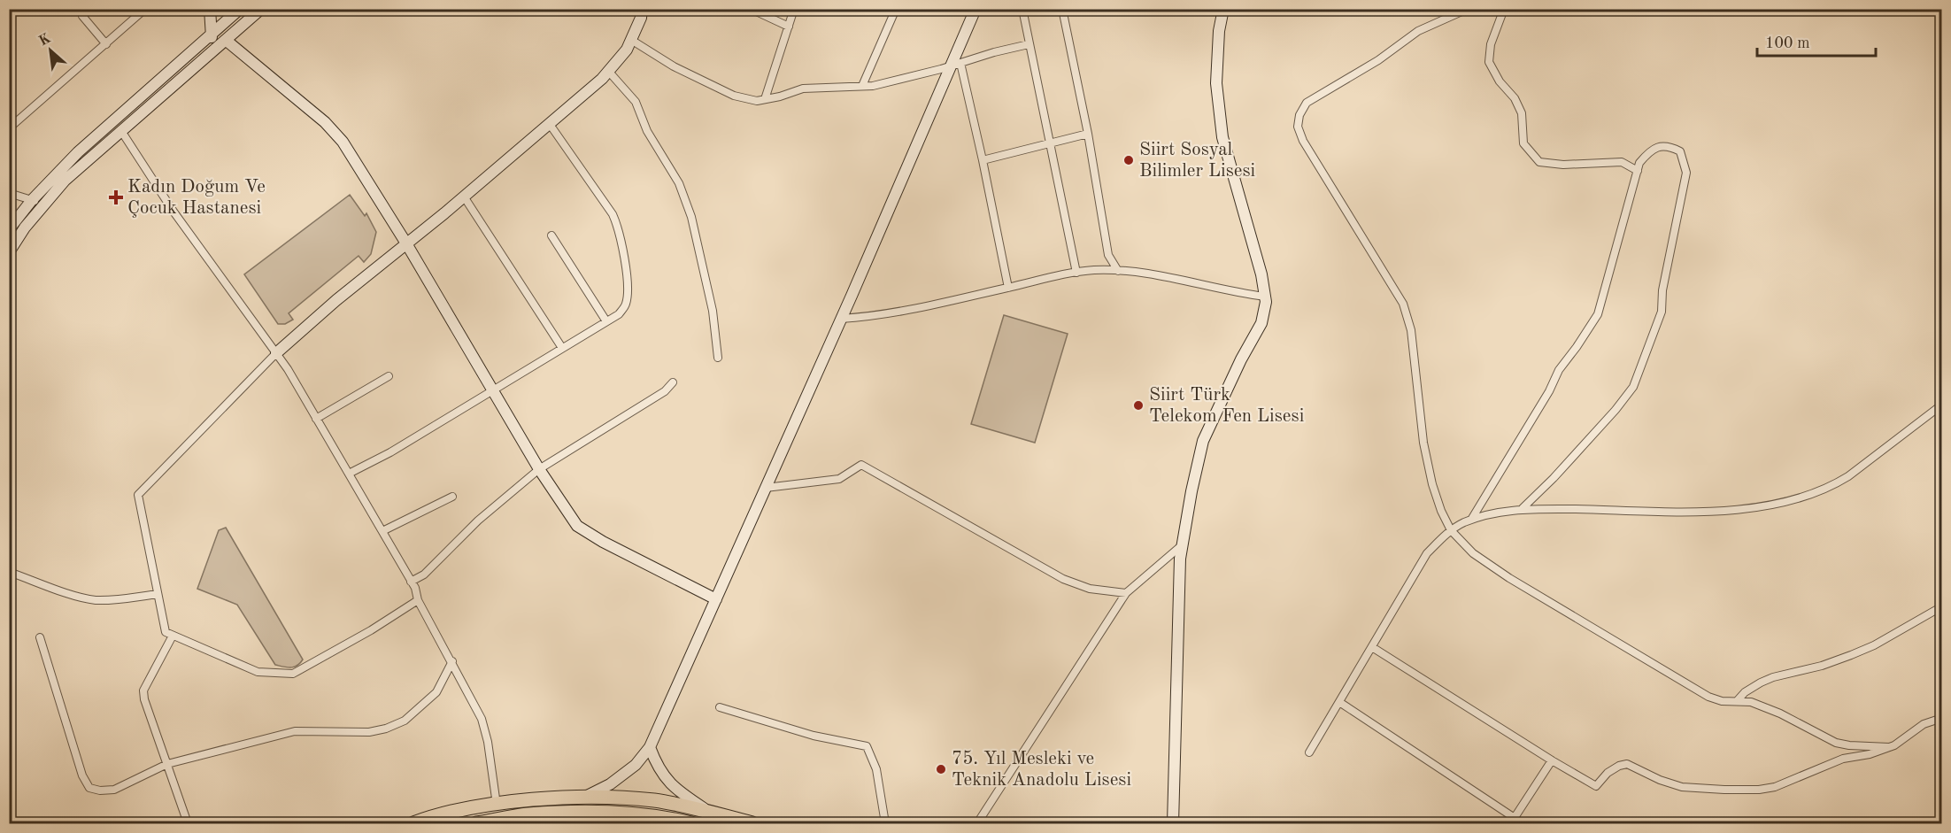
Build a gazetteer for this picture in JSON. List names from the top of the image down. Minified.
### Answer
{"places":{"other":["Siirt Sosyal Bilimler Lisesi","Siirt Türk Telekom Fen Lisesi","75. Yıl Mesleki ve Teknik Anadolu Lisesi"],"health":["Kadın Doğum Ve Çocuk Hastanesi"]},"scale_bar":"100 m","north":"top left"}
